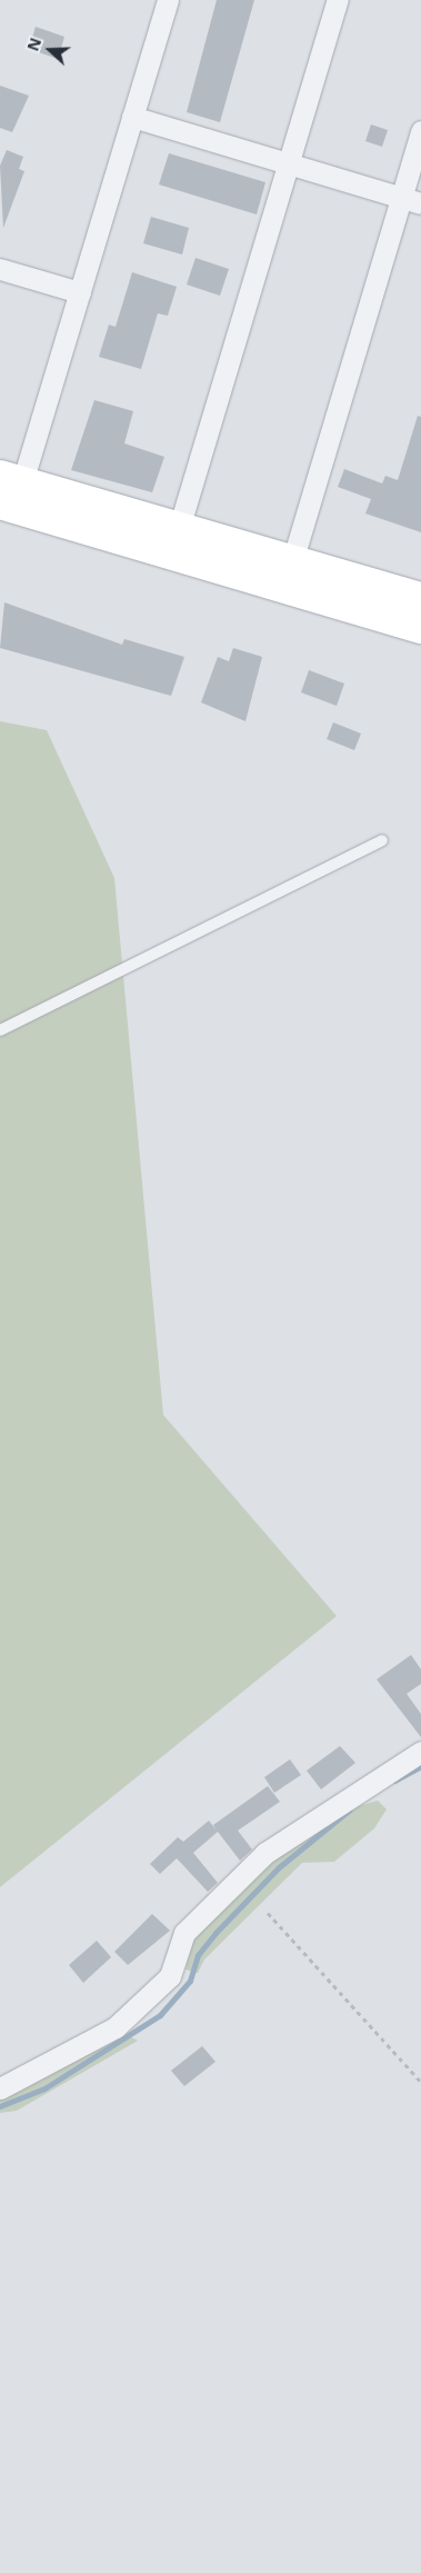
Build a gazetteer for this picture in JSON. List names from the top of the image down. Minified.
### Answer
{"north":"left"}
